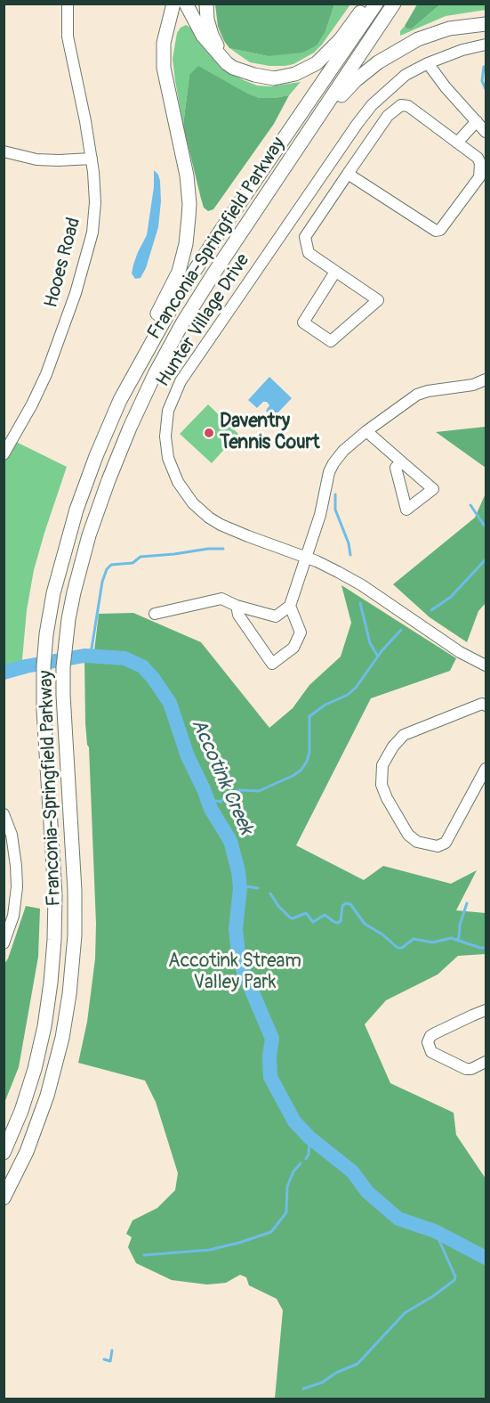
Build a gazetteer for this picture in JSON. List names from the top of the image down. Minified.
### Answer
{"streets":{"main road":["Franconia-Springfield Parkway"],"street":["Hooes Road","Hunter Village Drive"]},"water":["Accotink Creek"],"parks":["Accotink Stream Valley Park"],"places":["Daventry Tennis Court"]}
